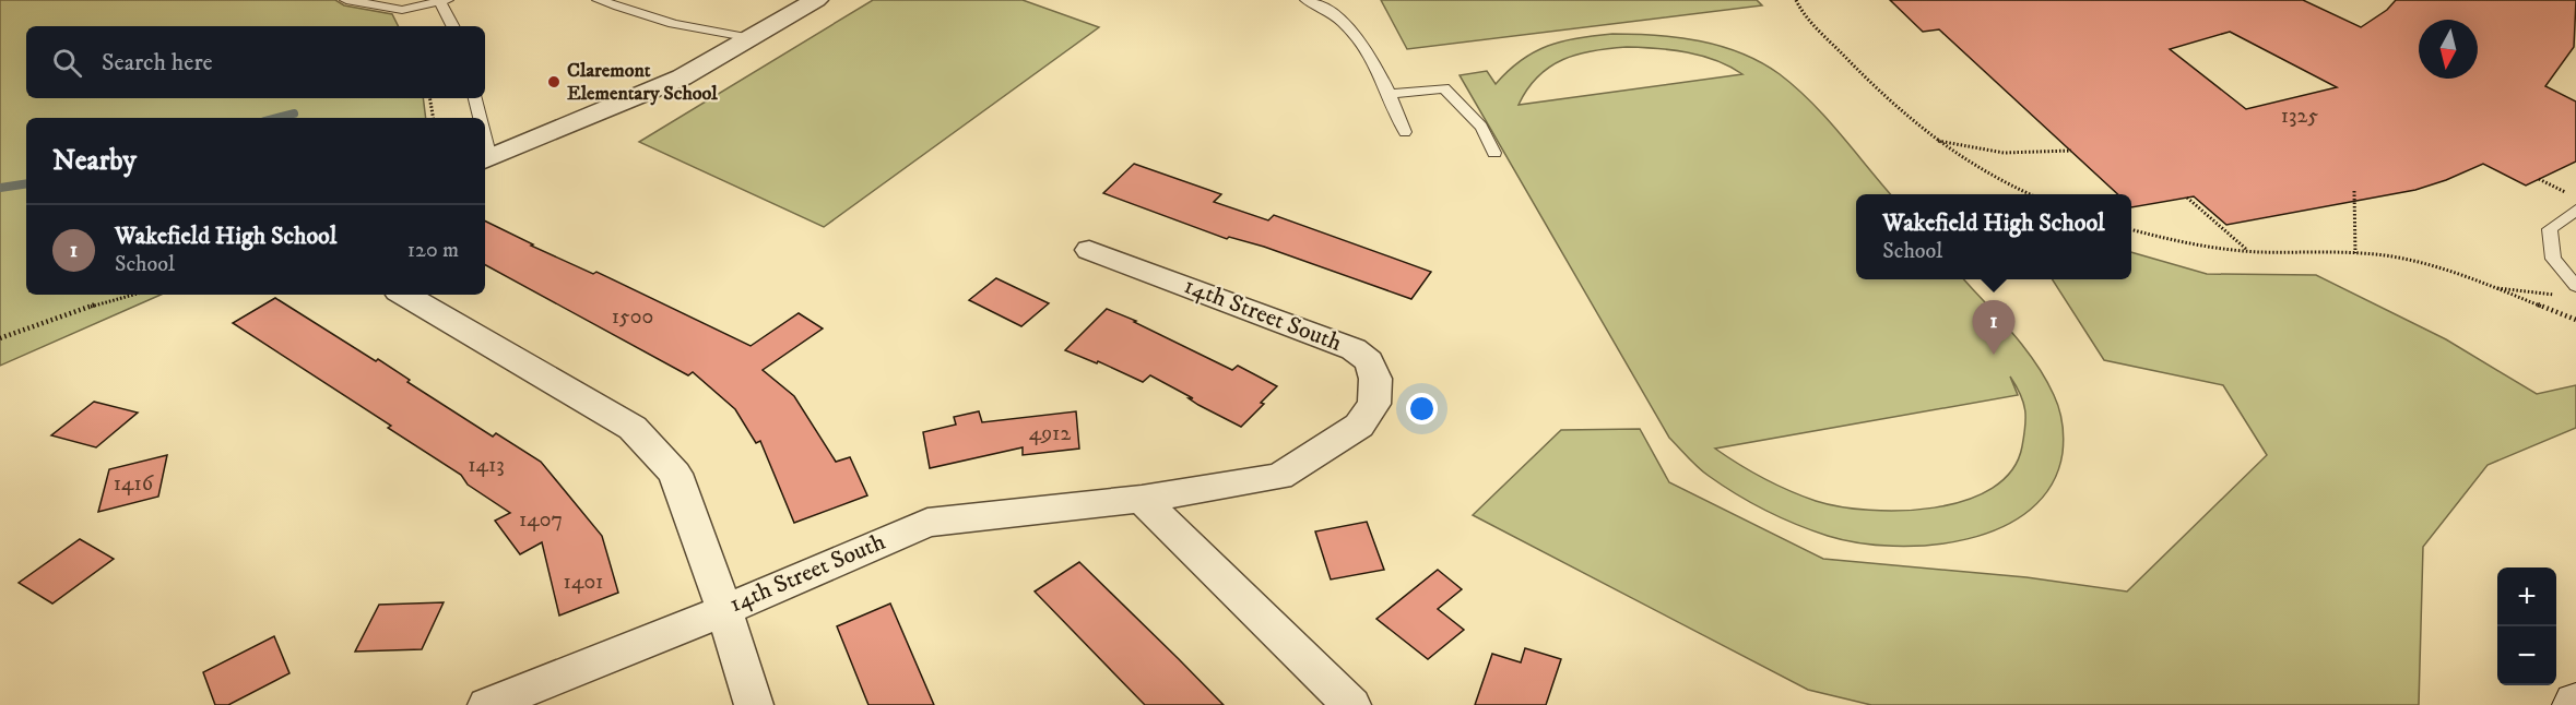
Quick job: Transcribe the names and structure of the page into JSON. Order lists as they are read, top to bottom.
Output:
{
  "streets": {
    "street": ["14th Street South"]
  },
  "places": ["Claremont Elementary School"],
  "house_numbers": [
    "1325",
    "1500",
    "4912",
    "1413",
    "1416",
    "1407",
    "1401"
  ],
  "north": "bottom",
  "page": {
    "search": "Search here",
    "heading": "Nearby",
    "popup": ["Wakefield High School", "School"],
    "list": [
      {
        "mark": "1",
        "name": "Wakefield High School",
        "note": "School",
        "value": "120 m"
      }
    ],
    "pins": "1",
    "map_buttons": ["+", "−"]
  }
}
